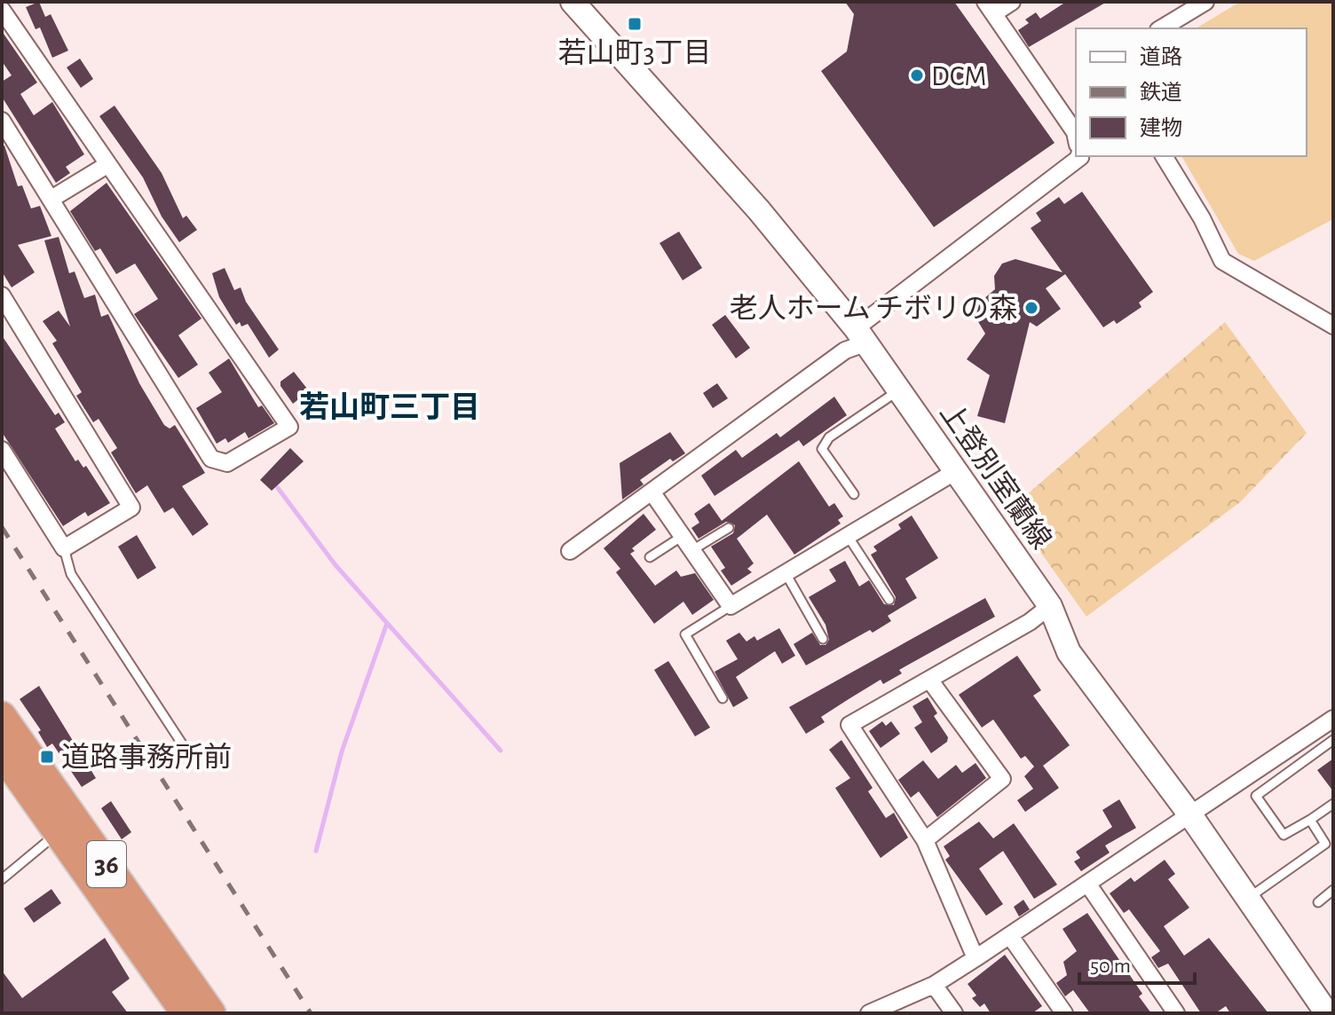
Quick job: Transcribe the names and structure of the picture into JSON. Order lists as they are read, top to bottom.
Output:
{
  "streets": {
    "highway": ["36"],
    "main road": ["上登別室蘭線"]
  },
  "districts": ["若山町三丁目"],
  "places": {
    "transit": ["若山町3丁目", "道路事務所前"],
    "other": ["DCM", "老人ホーム チボリの森"]
  },
  "legend": ["道路", "鉄道", "建物"],
  "scale_bar": "50 m"
}
